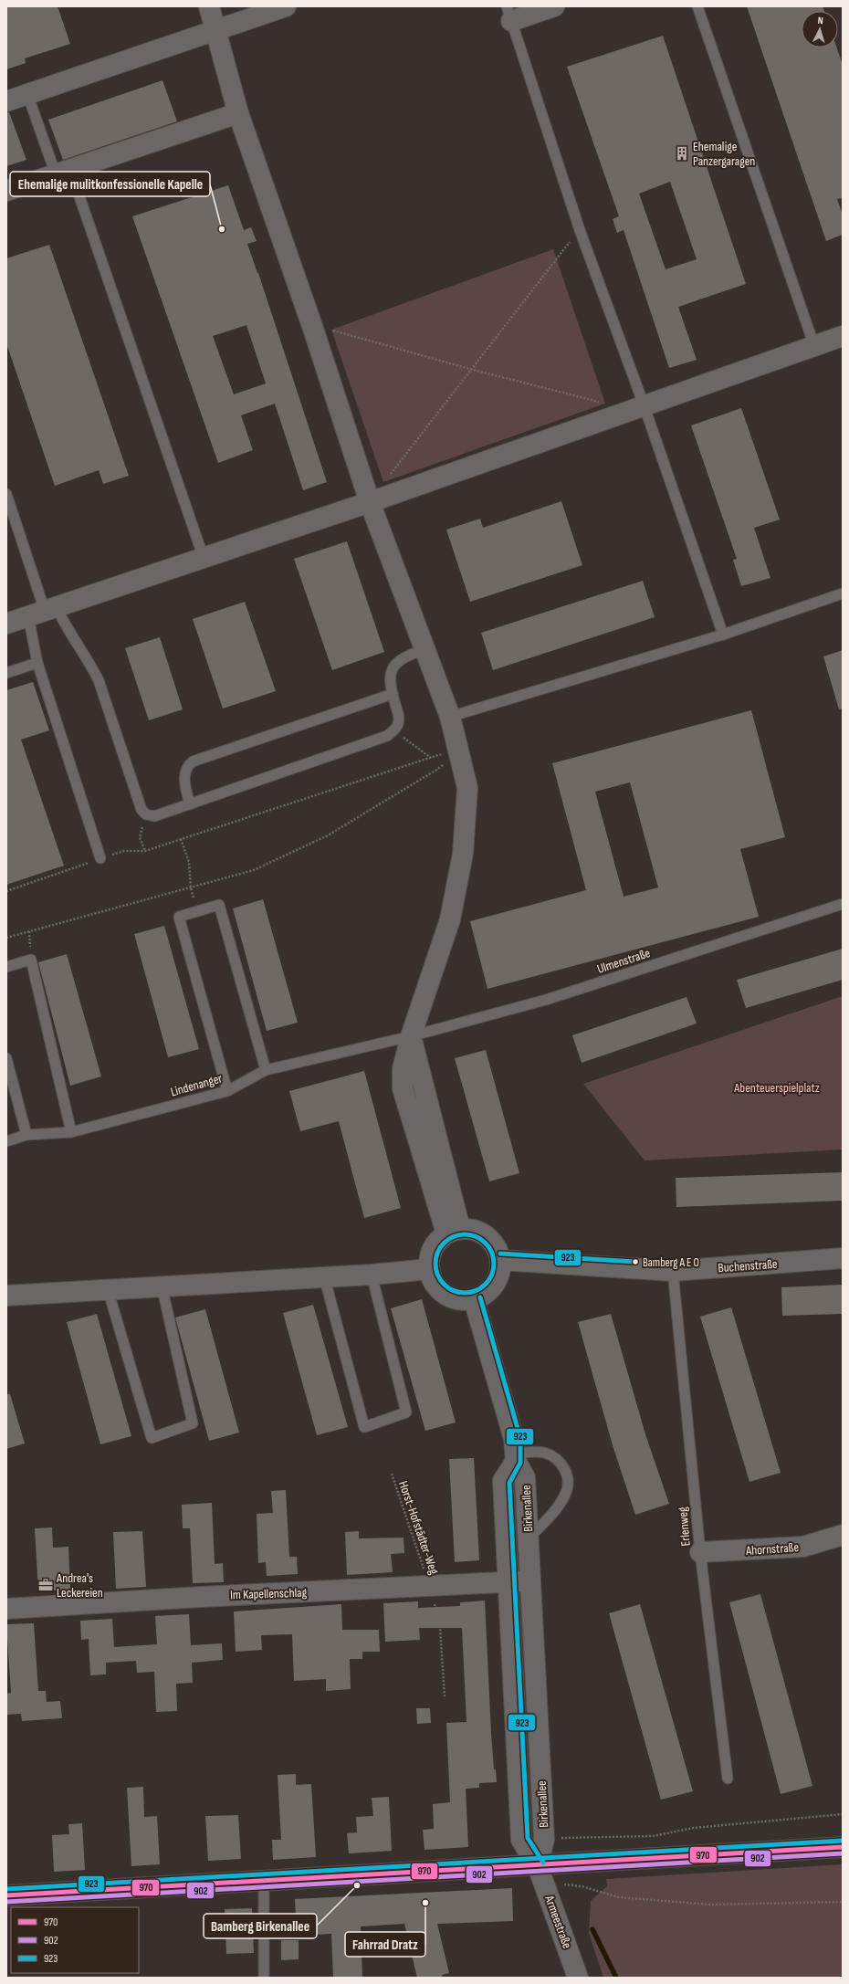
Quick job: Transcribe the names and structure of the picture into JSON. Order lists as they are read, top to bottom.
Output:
{
  "streets": {
    "street": [
      "Buchenstraße",
      "Birkenallee",
      "Ahornstraße",
      "Im Kapellenschlag",
      "Armeestraße"
    ],
    "lane": ["Ulmenstraße", "Lindenanger", "Erlenweg"],
    "path": ["Horst-Hofstädter-Weg"]
  },
  "crossings": [
    ["Ulmenstraße", "Lindenanger"],
    ["Buchenstraße", "Birkenallee"],
    ["Buchenstraße", "Erlenweg"],
    ["Birkenallee", "Im Kapellenschlag"],
    ["Birkenallee", "Armeestraße"],
    ["Erlenweg", "Ahornstraße"],
    ["Horst-Hofstädter-Weg", "Im Kapellenschlag"]
  ],
  "parks": ["Abenteuerspielplatz"],
  "places": {
    "building": ["Ehemalige Panzergaragen"],
    "other": [
      "Ehemalige mulitkonfessionelle Kapelle",
      "Bamberg A E O",
      "Bamberg Birkenallee",
      "Fahrrad Dratz"
    ],
    "office": ["Andrea's Leckereien"]
  },
  "lines": ["transit line 923", "transit line 970", "transit line 902"],
  "legend": ["970", "902", "923"],
  "north": "top"
}
